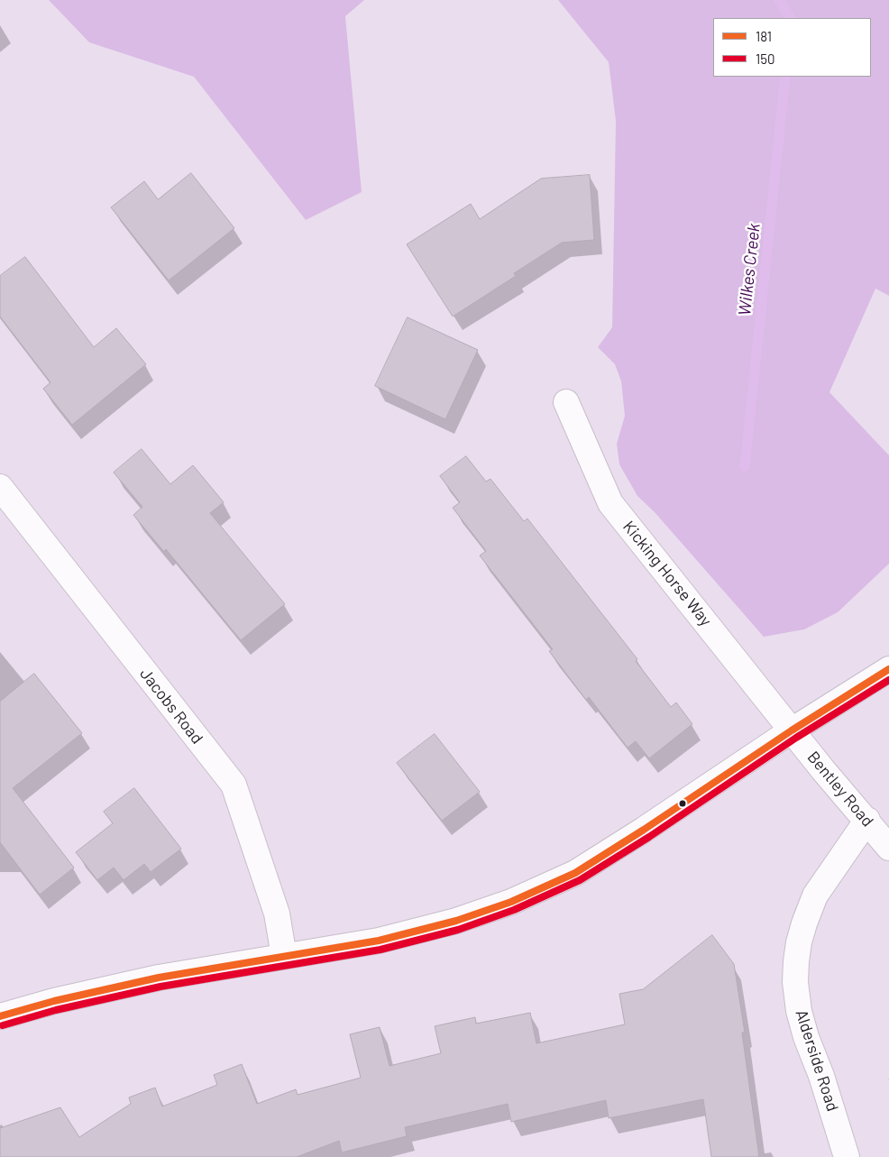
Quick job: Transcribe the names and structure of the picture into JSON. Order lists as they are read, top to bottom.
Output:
{
  "streets": {
    "street": [
      "Kicking Horse Way",
      "Jacobs Road",
      "Bentley Road",
      "Alderside Road"
    ]
  },
  "crossings": [
    ["Kicking Horse Way", "Bentley Road"],
    ["Bentley Road", "Alderside Road"]
  ],
  "water": ["Wilkes Creek"],
  "lines": ["transit line 181", "transit line 150"],
  "legend": ["181", "150"]
}
